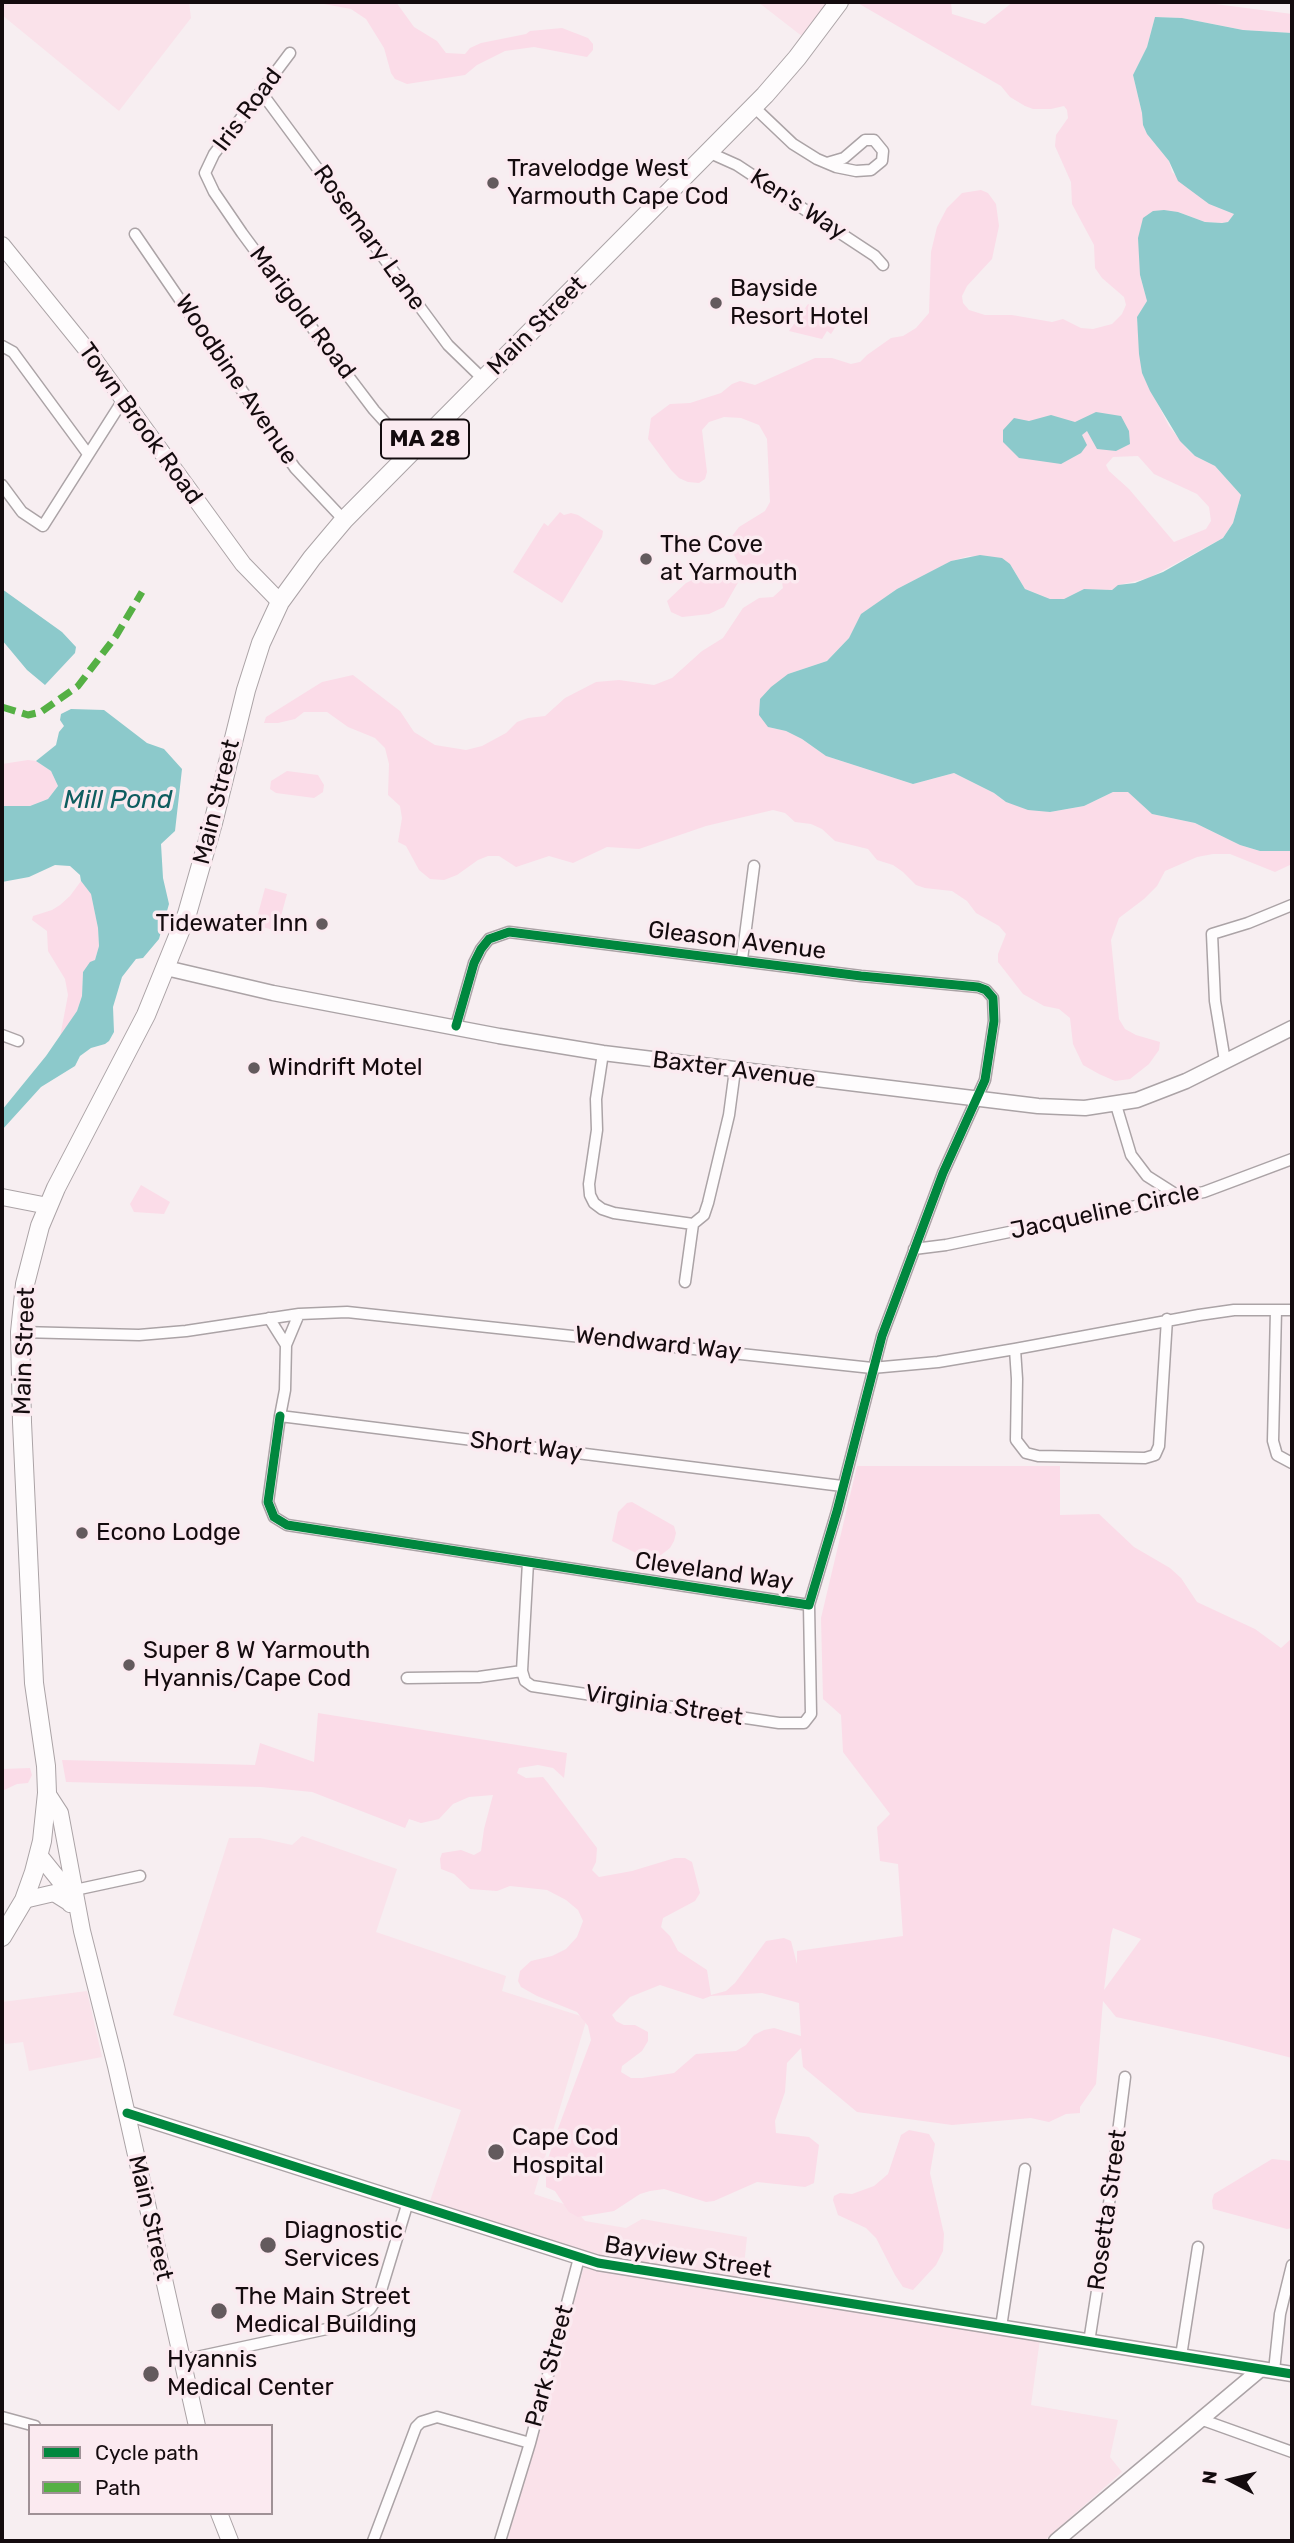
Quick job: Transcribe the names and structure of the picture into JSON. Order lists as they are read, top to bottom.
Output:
{
  "streets": {
    "main road": ["Main Street", "Town Brook Road", "MA 28"],
    "street": [
      "Iris Road",
      "Ken's Way",
      "Rosemary Lane",
      "Marigold Road",
      "Woodbine Avenue",
      "Gleason Avenue",
      "Baxter Avenue",
      "Jacqueline Circle",
      "Wendward Way",
      "Short Way",
      "Cleveland Way",
      "Virginia Street",
      "Rosetta Street",
      "Bayview Street",
      "Park Street"
    ]
  },
  "crossings": [
    ["Iris Road", "Rosemary Lane"],
    ["Iris Road", "Marigold Road"],
    ["Ken's Way", "Main Street"],
    ["Rosemary Lane", "Main Street"],
    ["Marigold Road", "Main Street"],
    ["Main Street", "Woodbine Avenue"],
    ["Main Street", "Town Brook Road"],
    ["Main Street", "MA 28"],
    ["Main Street", "Baxter Avenue"],
    ["Main Street", "Wendward Way"],
    ["Main Street", "Bayview Street"],
    ["Gleason Avenue", "Baxter Avenue"],
    ["Gleason Avenue", "Cleveland Way"],
    ["Baxter Avenue", "Cleveland Way"],
    ["Jacqueline Circle", "Cleveland Way"],
    ["Wendward Way", "Cleveland Way"],
    ["Short Way", "Cleveland Way"],
    ["Cleveland Way", "Virginia Street"],
    ["Rosetta Street", "Bayview Street"],
    ["Bayview Street", "Park Street"]
  ],
  "water": ["Mill Pond"],
  "places": [
    "Travelodge West Yarmouth Cape Cod",
    "Bayside Resort Hotel",
    "The Cove at Yarmouth",
    "Tidewater Inn",
    "Windrift Motel",
    "Econo Lodge",
    "Super 8 W Yarmouth Hyannis/Cape Cod",
    "Cape Cod Hospital",
    "Diagnostic Services",
    "The Main Street Medical Building",
    "Hyannis Medical Center"
  ],
  "legend": ["Cycle path", "Path"],
  "north": "left"
}
